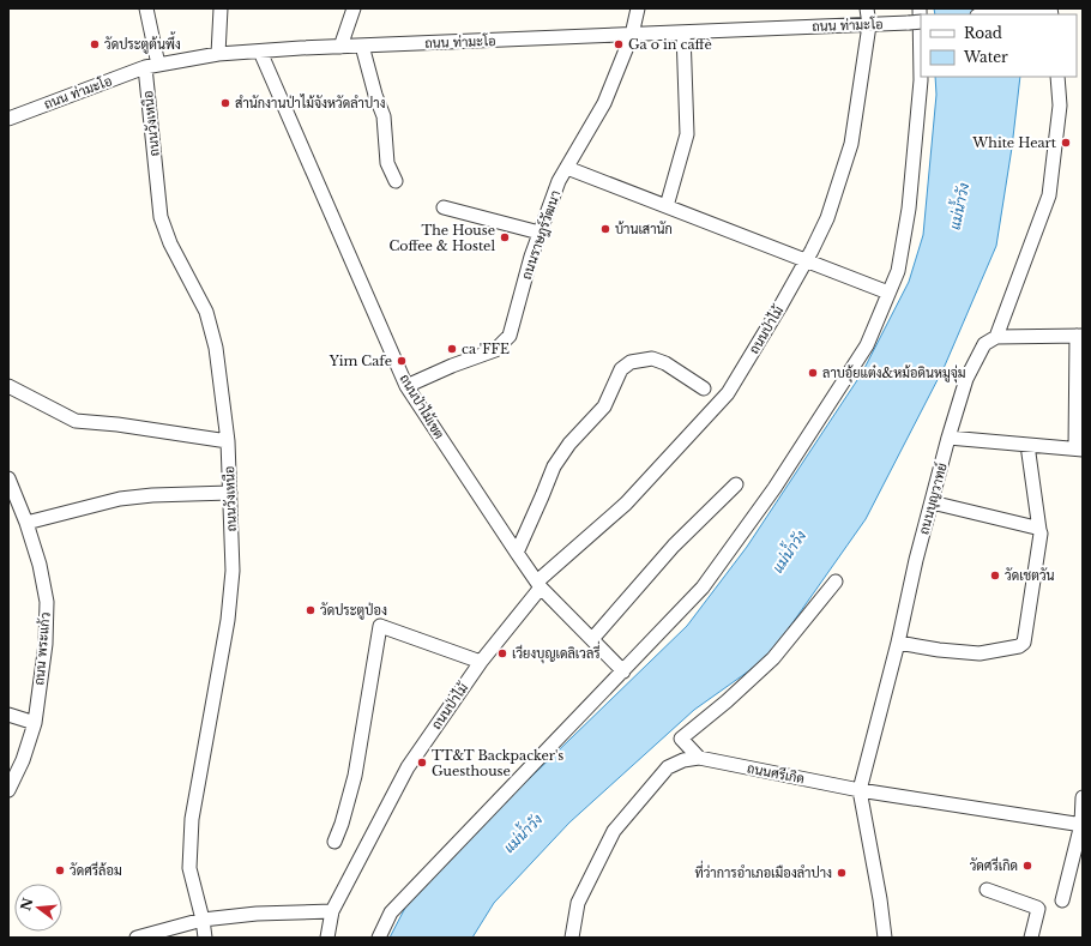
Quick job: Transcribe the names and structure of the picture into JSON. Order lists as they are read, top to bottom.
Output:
{
  "streets": {
    "street": [
      "ถนน ท่ามะโอ",
      "ถนนวังเหนือ",
      "ถนนราษฎร์วัฒนา",
      "ถนนป่าไม้",
      "ถนนป่าไม้เขต",
      "ถนนบุญวาทย์",
      "ถนน พระแก้ว",
      "ถนนศรีเกิด"
    ]
  },
  "crossings": [
    ["ถนน ท่ามะโอ", "ถนนวังเหนือ"],
    ["ถนน ท่ามะโอ", "ถนนราษฎร์วัฒนา"],
    ["ถนน ท่ามะโอ", "ถนนป่าไม้"],
    ["ถนน ท่ามะโอ", "ถนนป่าไม้เขต"],
    ["ถนนราษฎร์วัฒนา", "ถนนป่าไม้เขต"],
    ["ถนนป่าไม้", "ถนนป่าไม้เขต"],
    ["ถนนบุญวาทย์", "ถนนศรีเกิด"]
  ],
  "water": ["แม่น้ำวัง"],
  "places": [
    "วัดประตูต้นพึ้ง",
    "Ga o in caffè",
    "สำนักงานป่าไม้จังหวัดลำปาง",
    "White Heart",
    "บ้านเสานัก",
    "The House Coffee & Hostel",
    "ca 'FFE",
    "Yim Cafe",
    "ลาบอุ้ยแต๋ง&หม้อดินหมูจุ่ม",
    "วัดเชตวัน",
    "วัดประตูป่อง",
    "เวียงบุญเดลิเวลรี่",
    "TT&T Backpacker's Guesthouse",
    "วัดศรีเกิด",
    "วัดศรีล้อม",
    "ที่ว่าการอำเภอเมืองลำปาง"
  ],
  "legend": ["Road", "Water"],
  "north": "left"
}
